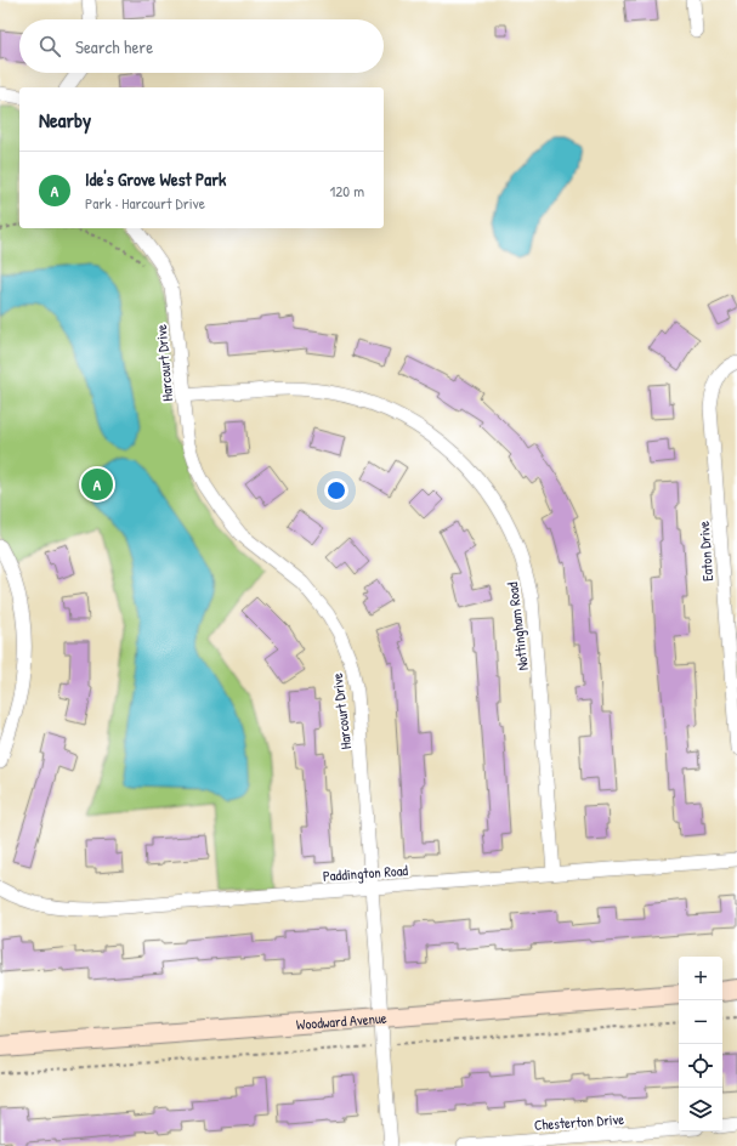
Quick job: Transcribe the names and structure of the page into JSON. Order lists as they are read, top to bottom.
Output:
{
  "streets": {
    "main road": ["Woodward Avenue"],
    "street": [
      "Harcourt Drive",
      "Eaton Drive",
      "Nottingham Road",
      "Paddington Road",
      "Chesterton Drive"
    ]
  },
  "crossings": [
    ["Harcourt Drive", "Nottingham Road"],
    ["Harcourt Drive", "Paddington Road"],
    ["Harcourt Drive", "Woodward Avenue"],
    ["Nottingham Road", "Paddington Road"]
  ],
  "page": {
    "search": "Search here",
    "heading": "Nearby",
    "list": [
      {
        "mark": "A",
        "name": "Ide's Grove West Park",
        "note": "Park · Harcourt Drive",
        "value": "120 m"
      }
    ],
    "pins": "A",
    "map_buttons": ["+", "−"]
  }
}
